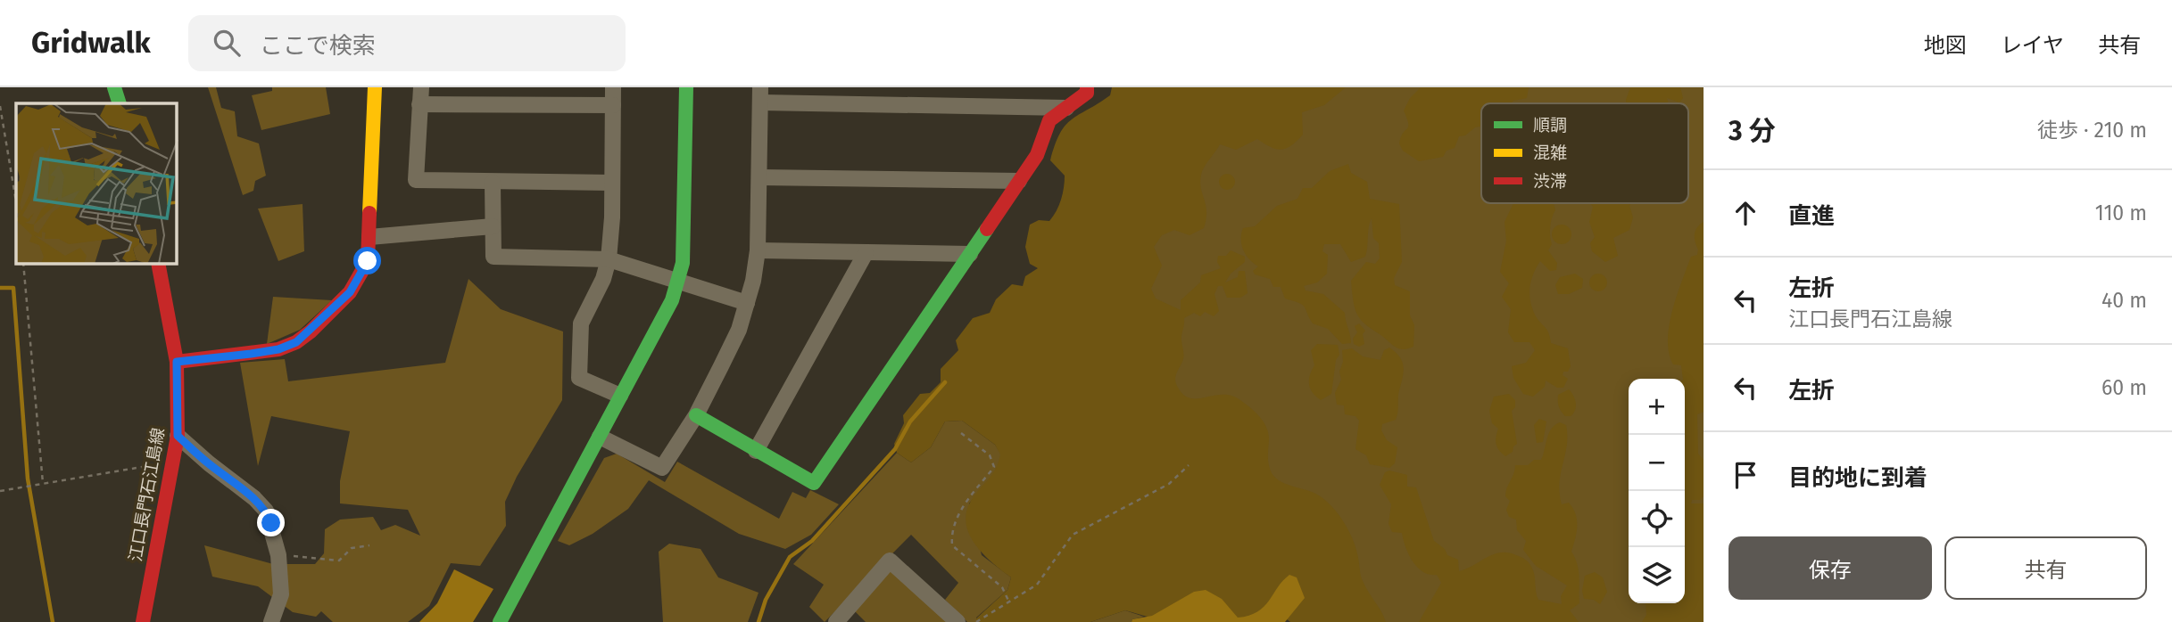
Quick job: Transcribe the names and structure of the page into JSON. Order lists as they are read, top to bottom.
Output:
{
  "streets": {
    "street": ["江口長門石江島線"]
  },
  "legend": ["順調", "混雑", "渋滞"],
  "page": {
    "header": "Gridwalk",
    "search": "ここで検索",
    "nav": ["地図", "レイヤ", "共有"],
    "heading": ["3 分", "徒歩 · 210 m"],
    "list": [
      ["直進", "110 m"],
      ["左折", "江口長門石江島線", "40 m"],
      ["左折", "60 m"],
      "目的地に到着"
    ],
    "map_buttons": ["+", "−"],
    "buttons": ["保存", "共有"]
  }
}
